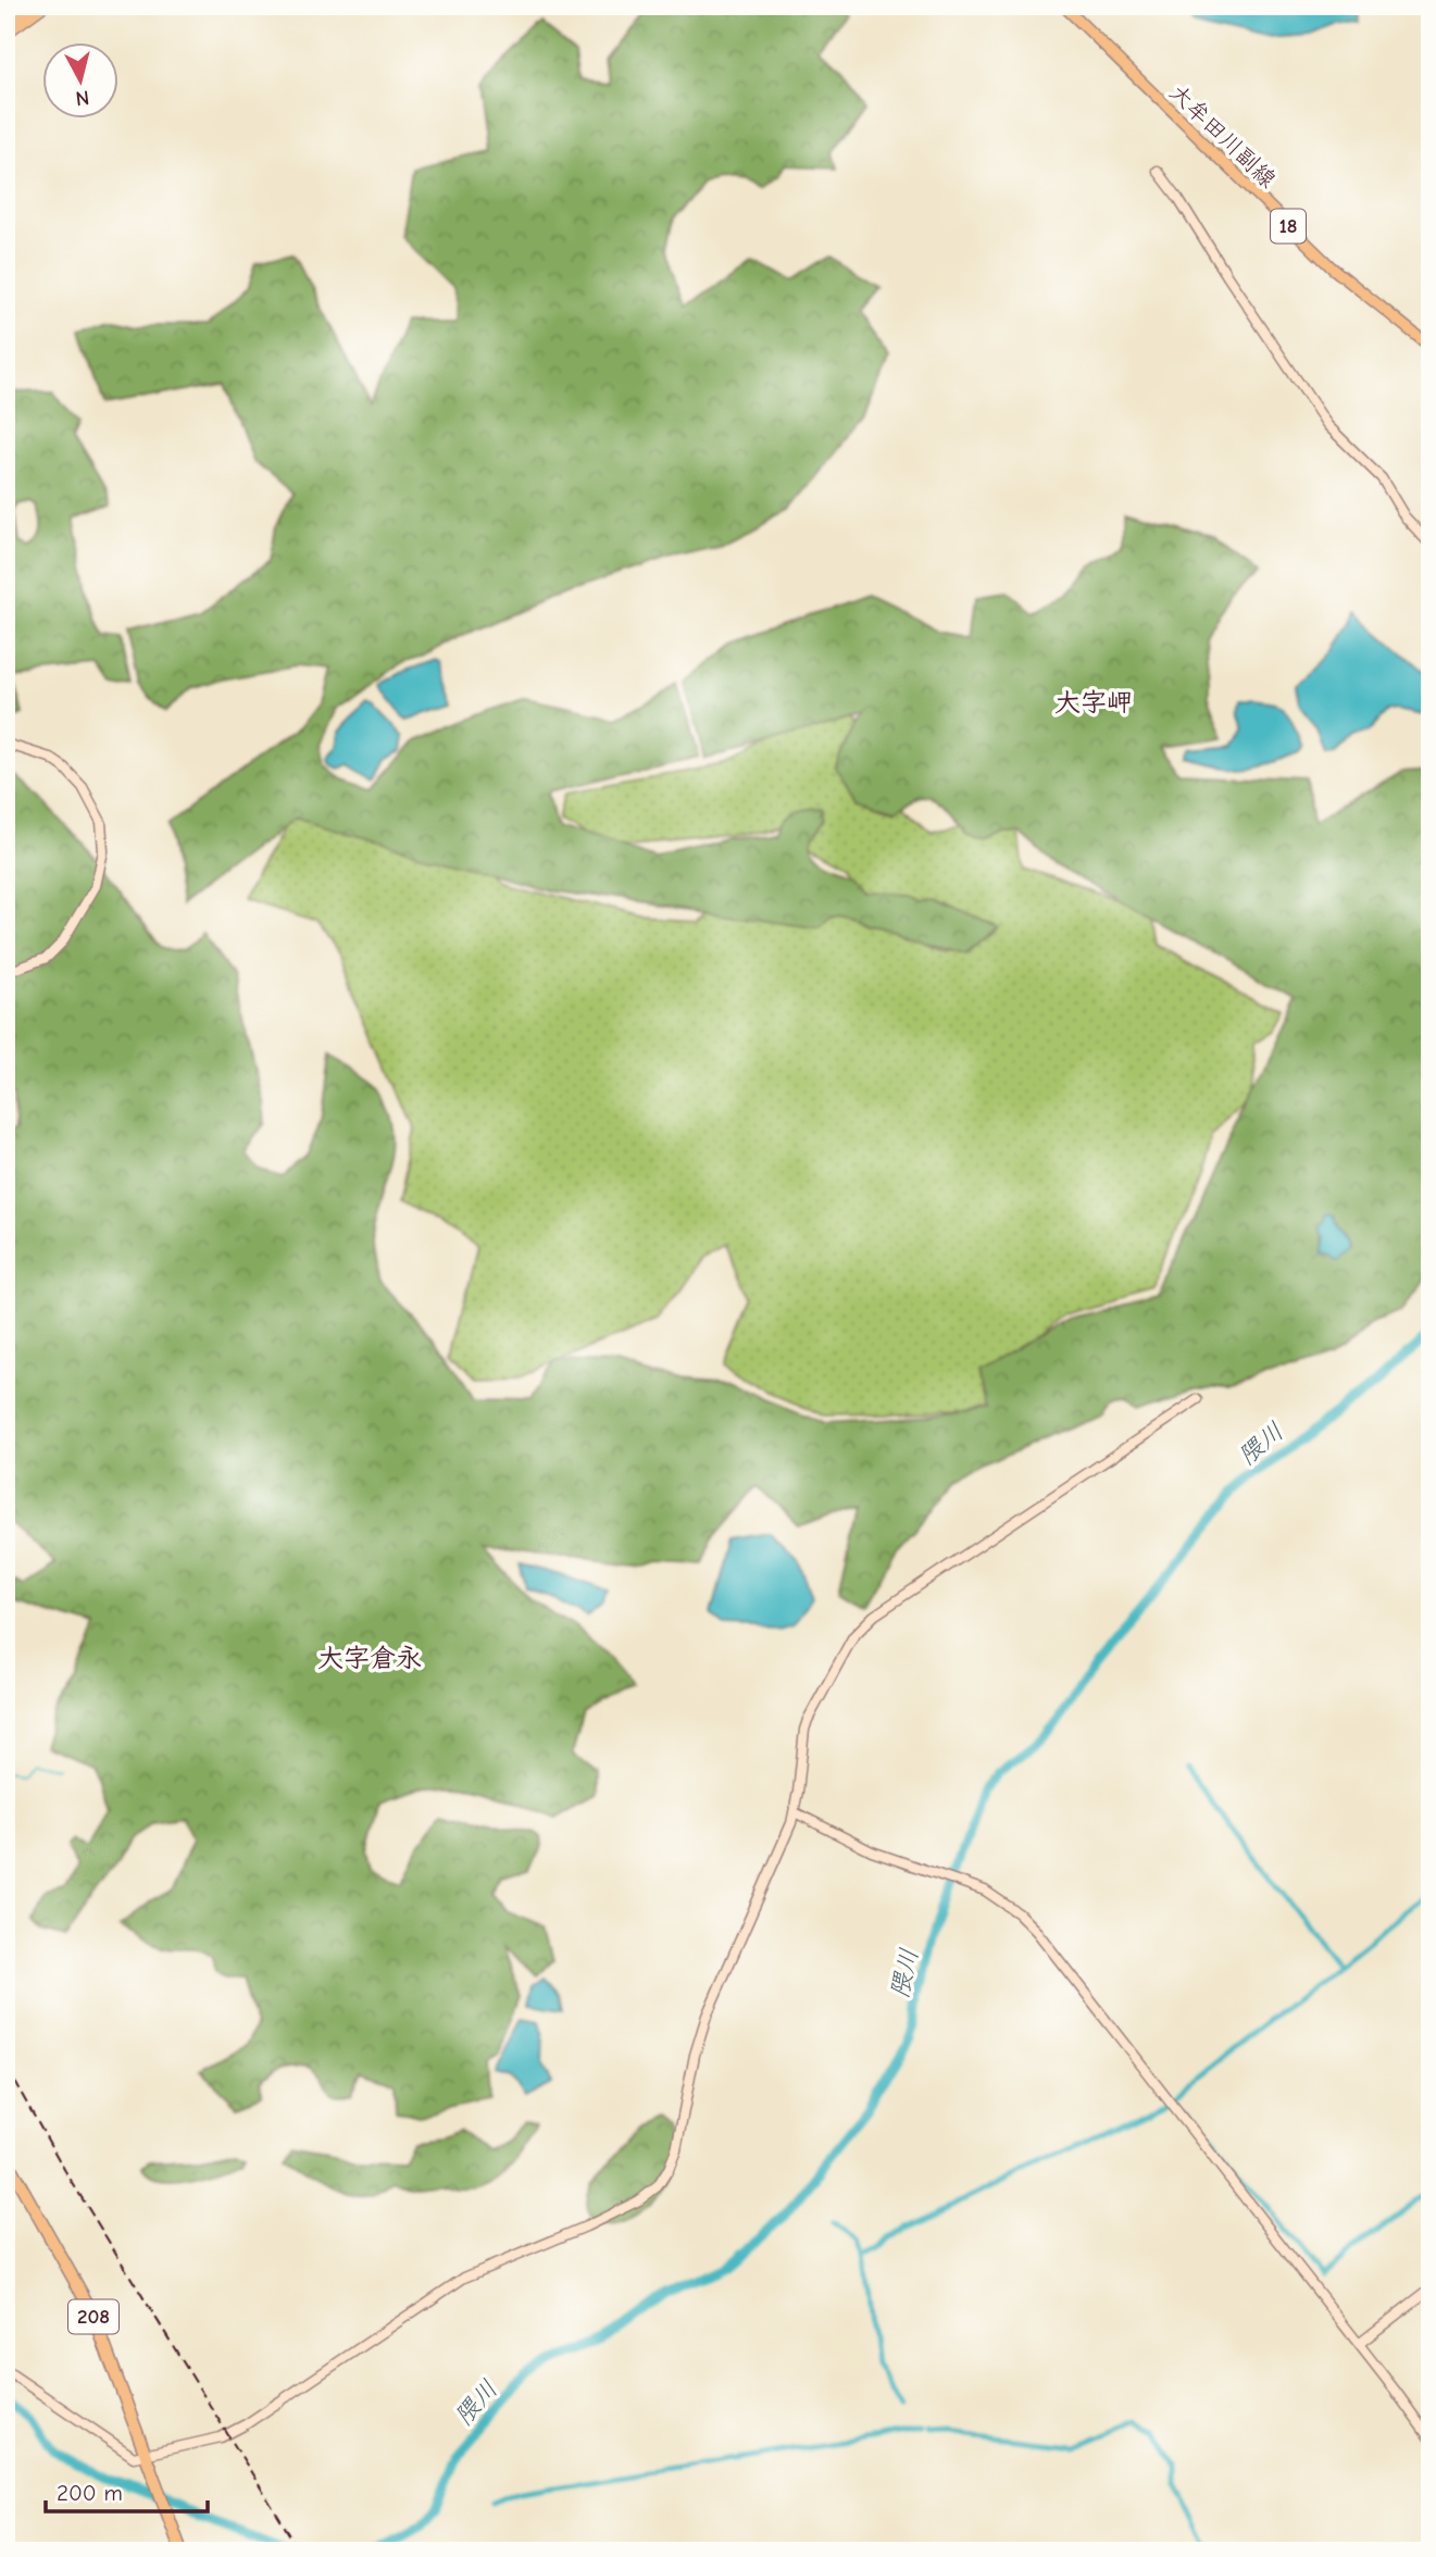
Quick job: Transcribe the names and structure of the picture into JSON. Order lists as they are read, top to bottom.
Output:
{
  "streets": {
    "highway": ["208"],
    "main road": ["大牟田川副線", "18"]
  },
  "districts": ["大字岬", "大字倉永"],
  "water": ["隈川"],
  "scale_bar": "200 m",
  "north": "bottom"
}
